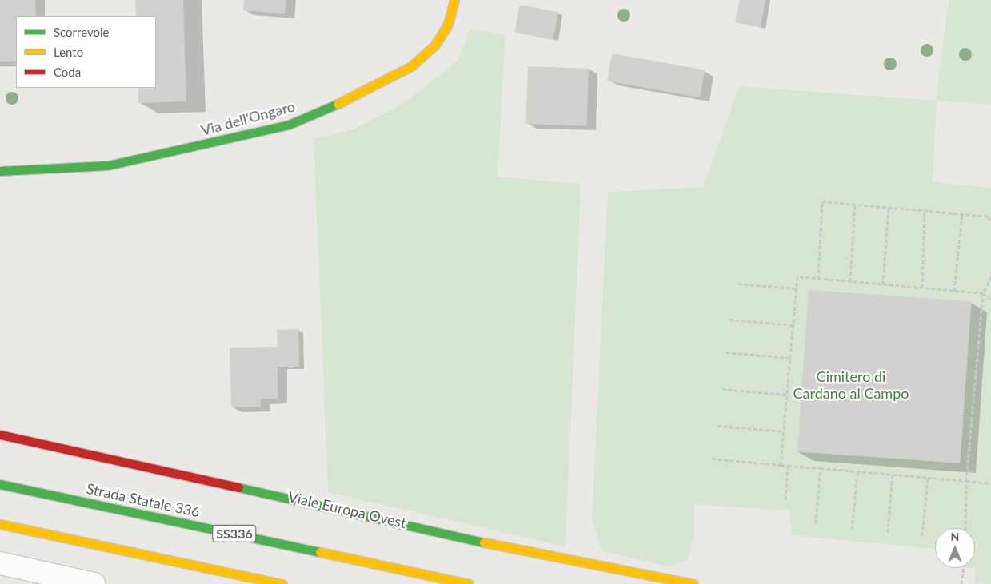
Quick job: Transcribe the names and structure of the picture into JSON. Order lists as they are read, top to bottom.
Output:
{
  "streets": {
    "main road": [
      "Via dell'Ongaro",
      "Strada Statale 336",
      "Viale Europa Ovest",
      "SS336"
    ]
  },
  "parks": ["Cimitero di Cardano al Campo"],
  "legend": ["Scorrevole", "Lento", "Coda"],
  "north": "top"
}
